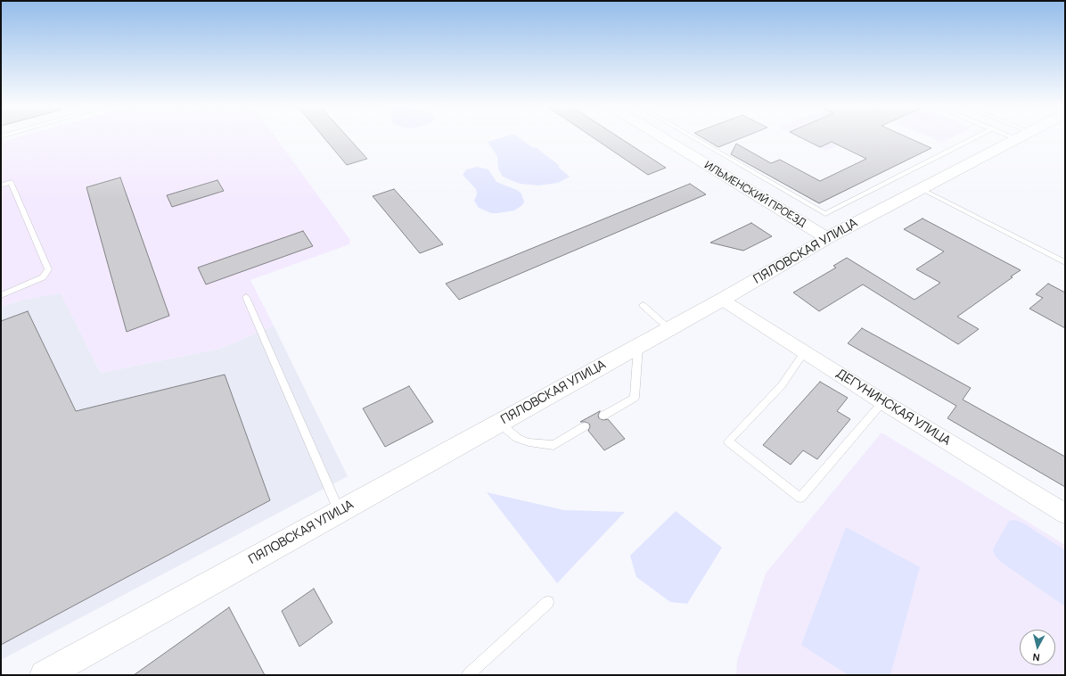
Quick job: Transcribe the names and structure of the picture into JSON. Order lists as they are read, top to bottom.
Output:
{
  "streets": {
    "street": ["ИЛЬМЕНСКИЙ ПРОЕЗД", "ПЯЛОВСКАЯ УЛИЦА", "ДЕГУНИНСКАЯ УЛИЦА"]
  },
  "crossings": [
    ["ИЛЬМЕНСКИЙ ПРОЕЗД", "ПЯЛОВСКАЯ УЛИЦА"],
    ["ПЯЛОВСКАЯ УЛИЦА", "ДЕГУНИНСКАЯ УЛИЦА"]
  ],
  "north": "bottom"
}
